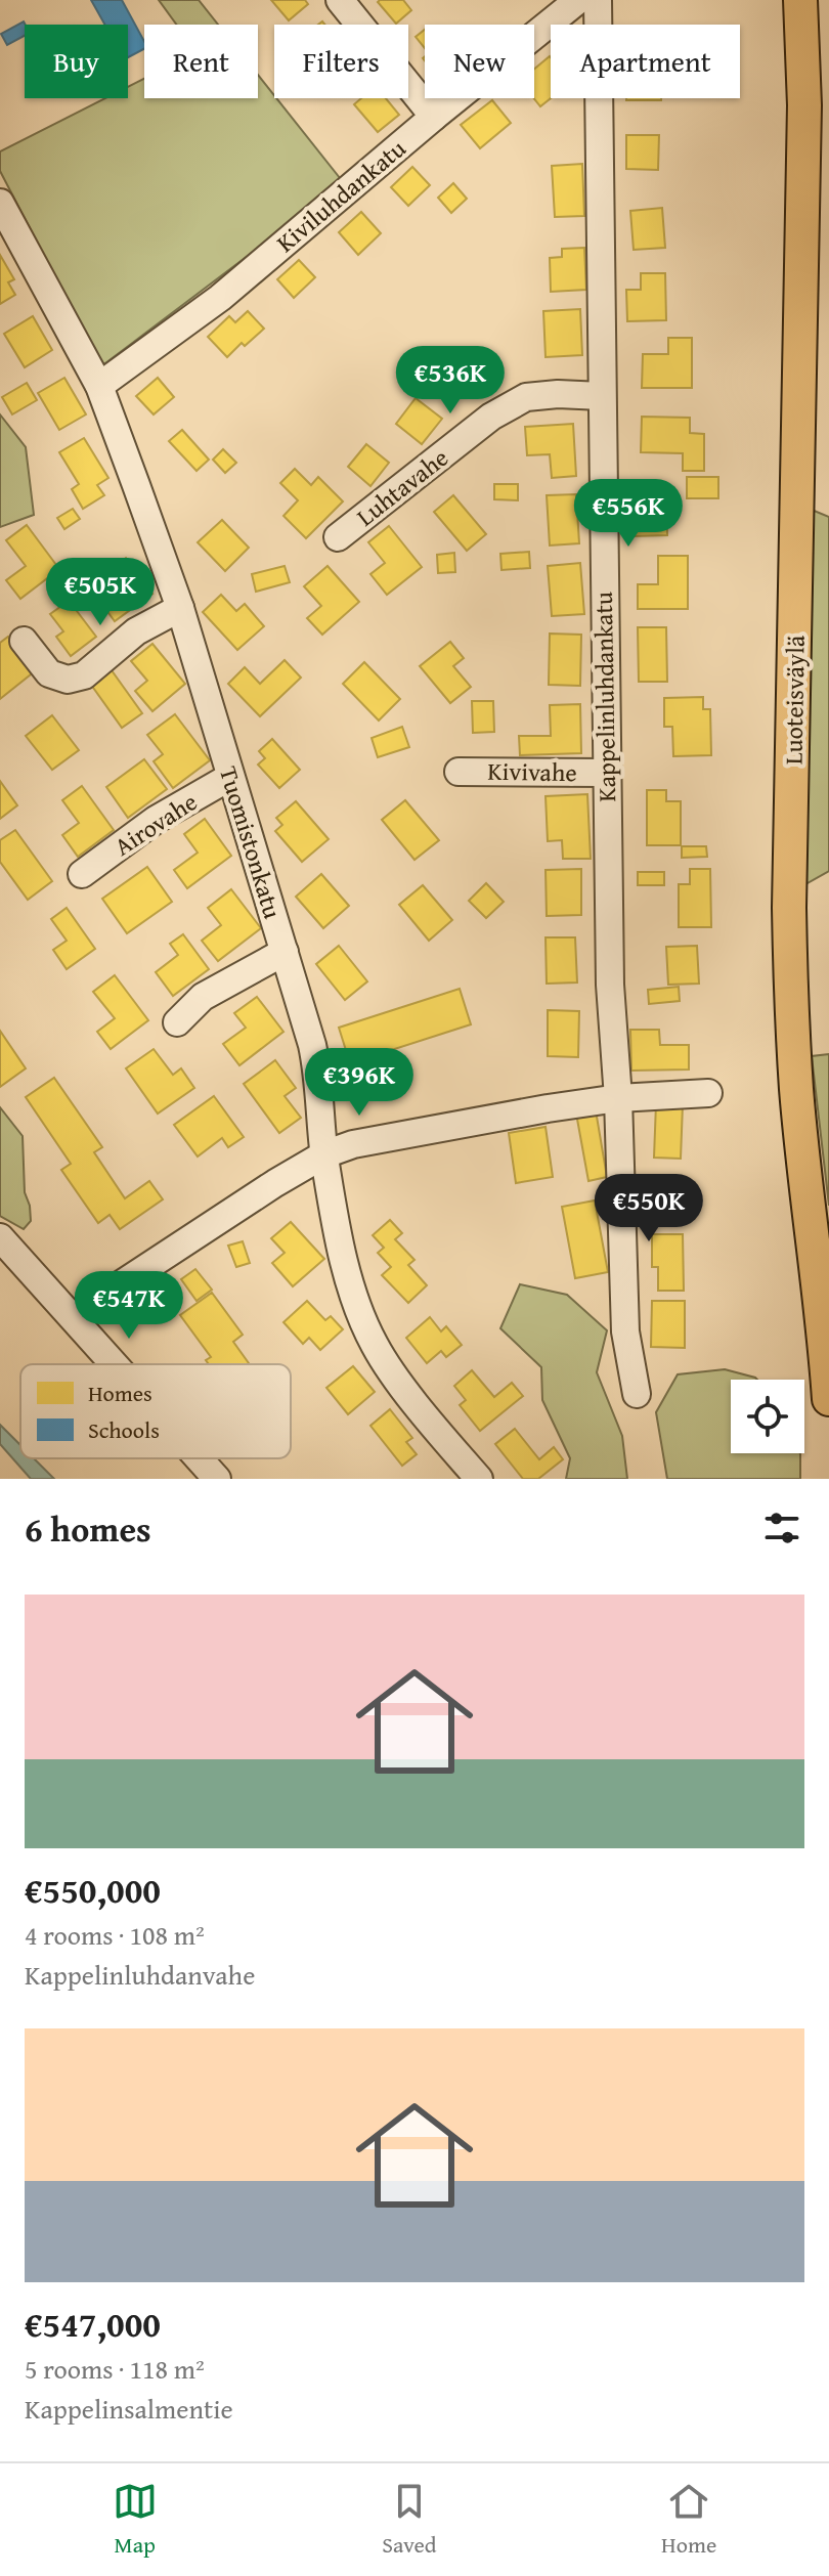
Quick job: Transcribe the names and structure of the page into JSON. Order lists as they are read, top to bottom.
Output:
{
  "streets": {
    "main road": ["Luoteisväylä"],
    "street": [
      "Kiviluhdankatu",
      "Luhtavahe",
      "Kappelinluhdankatu",
      "Kivivahe",
      "Airovahe",
      "Tuomistonkatu"
    ]
  },
  "crossings": [
    ["Kiviluhdankatu", "Tuomistonkatu"],
    ["Luhtavahe", "Kappelinluhdankatu"],
    ["Kappelinluhdankatu", "Kivivahe"],
    ["Airovahe", "Tuomistonkatu"]
  ],
  "legend": ["Homes", "Schools"],
  "page": {
    "chip": [
      "Buy",
      "Rent",
      "Filters",
      "New",
      "Apartment"
    ],
    "price": [
      "€536K",
      "€556K",
      "€505K",
      "€396K",
      "€550K",
      "€547K"
    ],
    "heading": "6 homes",
    "list": [
      {
        "name": "€550,000",
        "note": "4 rooms · 108 m² · Kappelinluhdanvahe"
      },
      {
        "name": "€547,000",
        "note": "5 rooms · 118 m² · Kappelinsalmentie"
      }
    ],
    "tabs": ["Map", "Saved", "Home"]
  }
}
